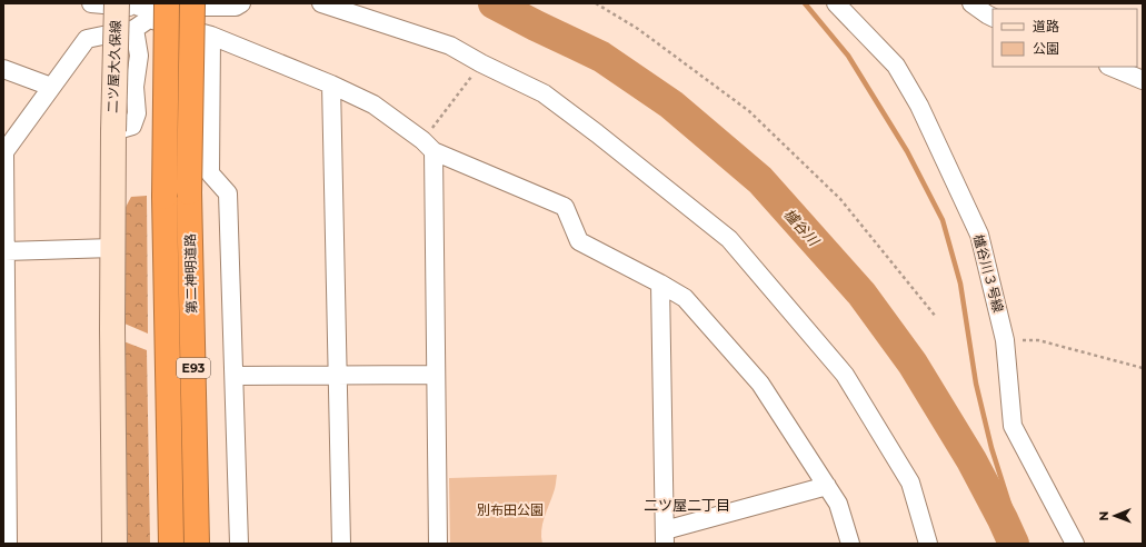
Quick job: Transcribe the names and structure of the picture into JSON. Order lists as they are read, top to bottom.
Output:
{
  "streets": {
    "highway": ["第二神明道路", "E93"],
    "street": ["二ツ屋大久保線", "櫨谷川３号線"]
  },
  "districts": ["二ツ屋二丁目"],
  "water": ["櫨谷川"],
  "parks": ["別布田公園"],
  "legend": ["道路", "公園"],
  "north": "left"
}
